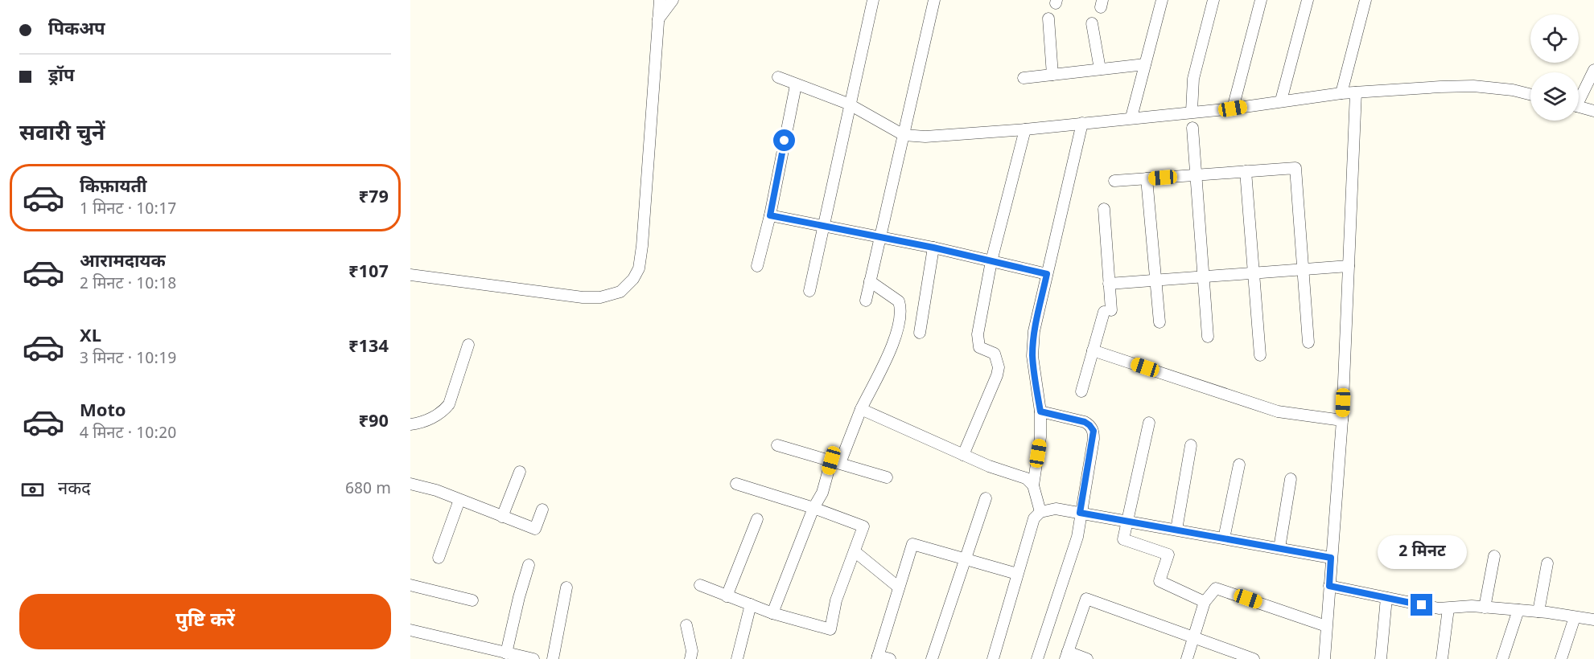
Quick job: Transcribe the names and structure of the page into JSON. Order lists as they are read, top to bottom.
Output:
{
  "page": {
    "banner": ["पिकअप", "ड्रॉप"],
    "heading": "सवारी चुनें",
    "list": [
      {
        "name": "किफ़ायती",
        "note": "1 मिनट · 10:17",
        "value": "₹79"
      },
      {
        "name": "आरामदायक",
        "note": "2 मिनट · 10:18",
        "value": "₹107"
      },
      {
        "name": "XL",
        "note": "3 मिनट · 10:19",
        "value": "₹134"
      },
      {
        "name": "Moto",
        "note": "4 मिनट · 10:20",
        "value": "₹90"
      }
    ],
    "pay": ["नकद", "680 m"],
    "bubble": "2 मिनट",
    "buttons": "पुष्टि करें"
  }
}
